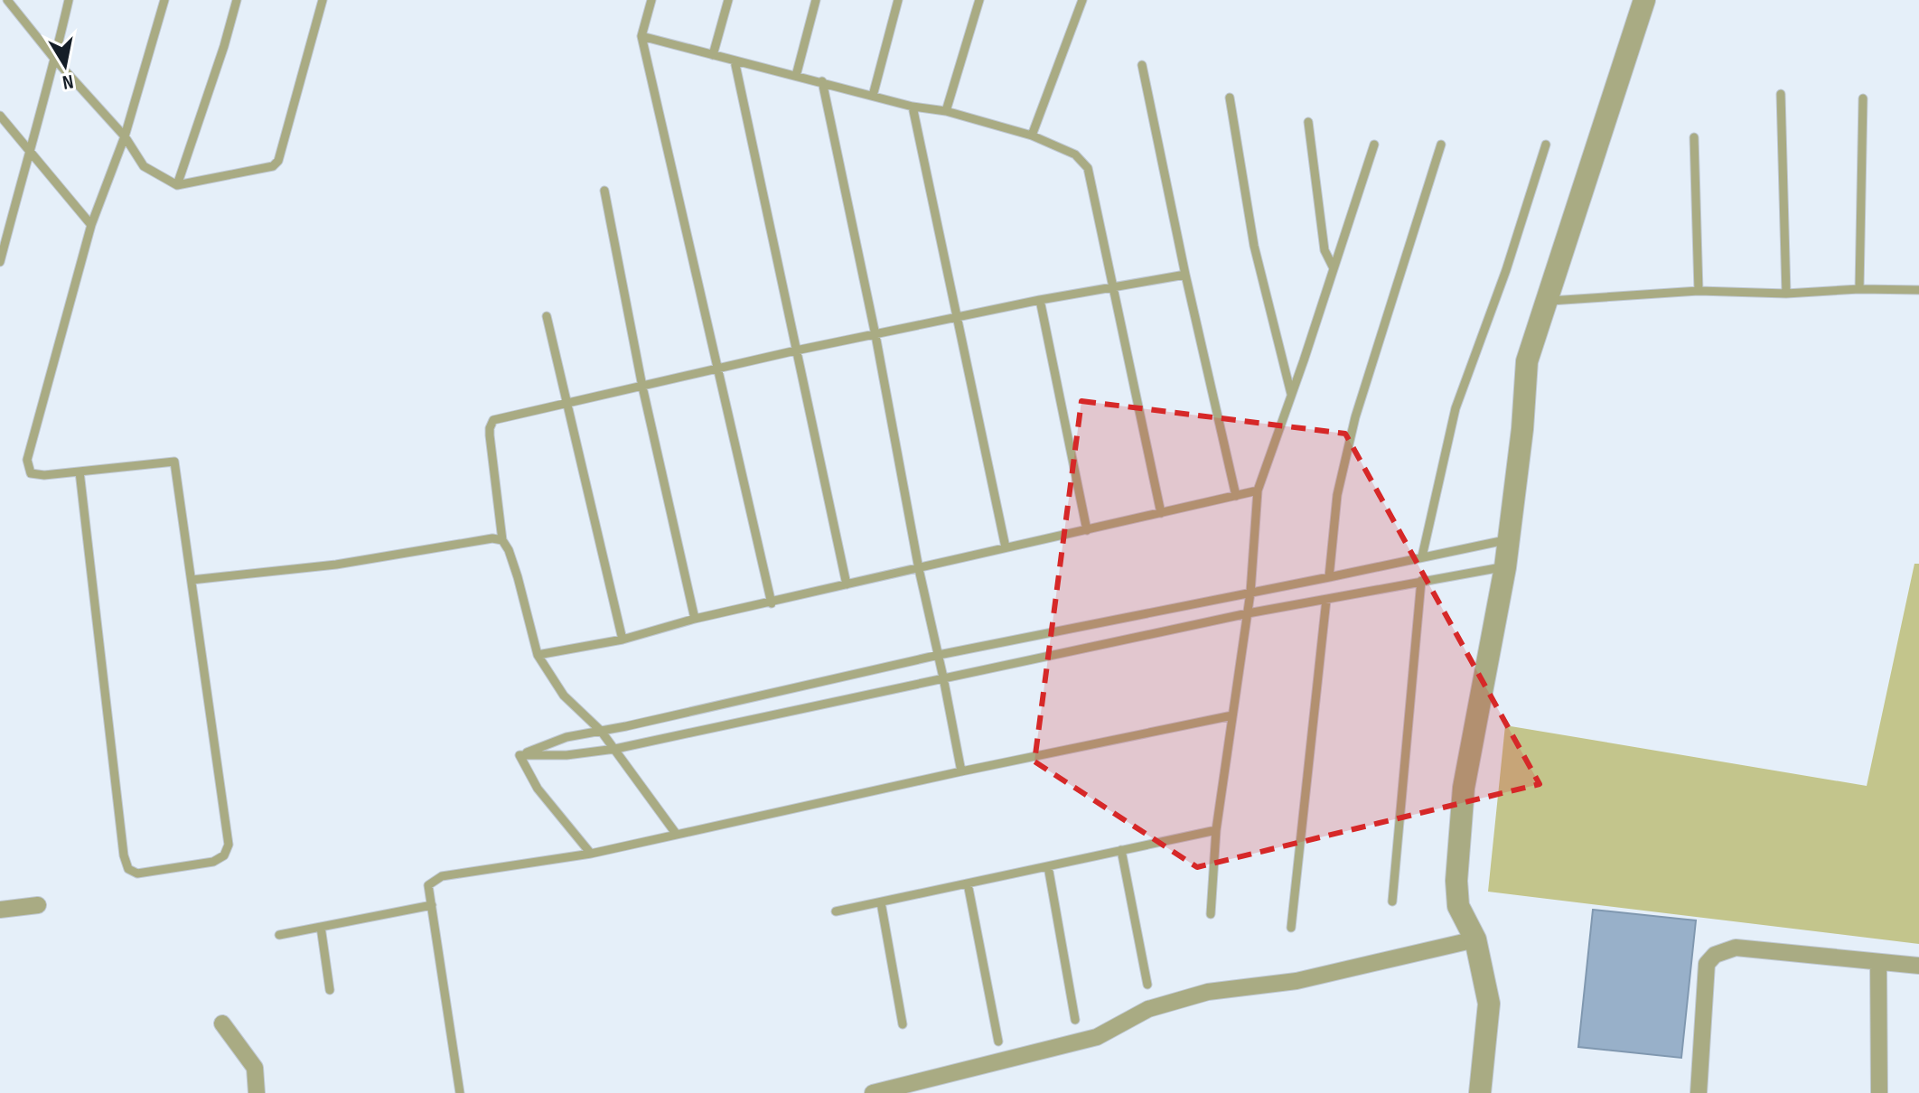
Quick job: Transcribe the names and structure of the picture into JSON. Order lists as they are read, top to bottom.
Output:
{
  "north": "bottom"
}
